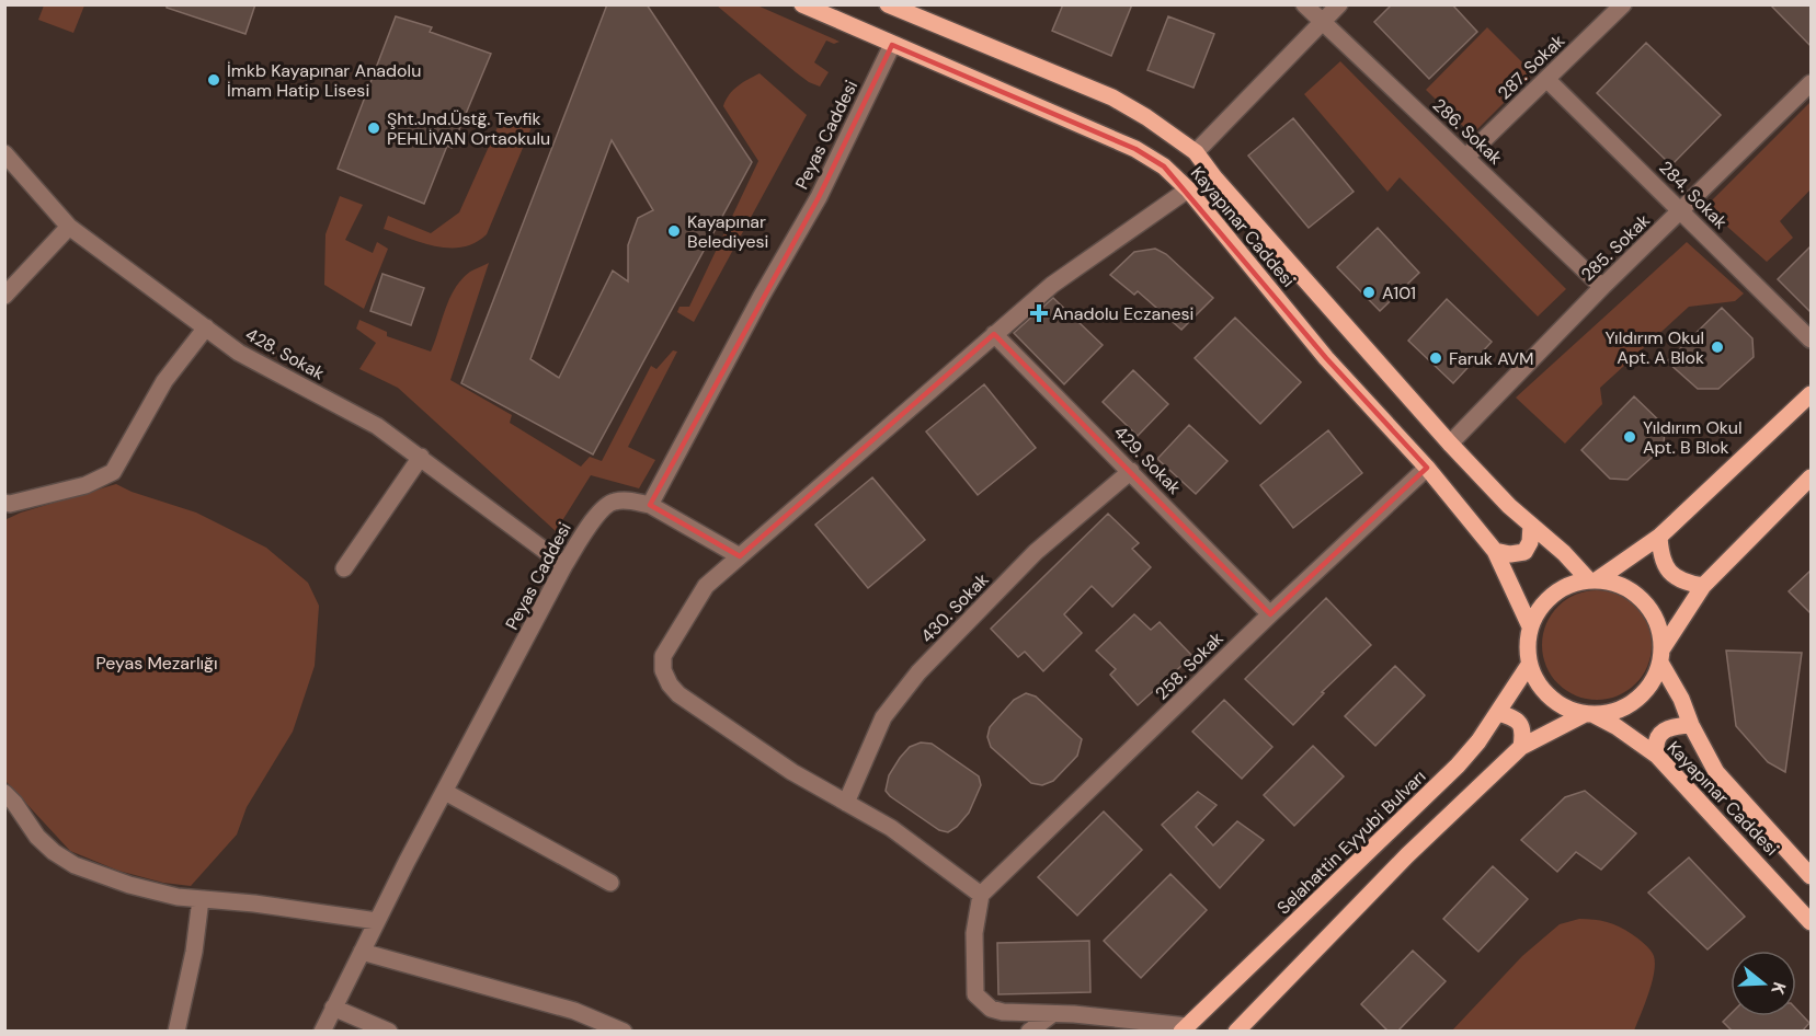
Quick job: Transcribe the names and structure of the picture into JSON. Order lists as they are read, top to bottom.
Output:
{
  "streets": {
    "main road": ["Kayapınar Caddesi", "Selahattin Eyyubi Bulvarı"],
    "street": [
      "287. Sokak",
      "286. Sokak",
      "Peyas Caddesi",
      "284. Sokak",
      "285. Sokak",
      "428. Sokak",
      "429. Sokak",
      "430. Sokak",
      "258. Sokak"
    ]
  },
  "crossings": [
    ["287. Sokak", "286. Sokak"],
    ["287. Sokak", "284. Sokak"],
    ["286. Sokak", "285. Sokak"],
    ["Peyas Caddesi", "Kayapınar Caddesi"],
    ["Peyas Caddesi", "428. Sokak"],
    ["284. Sokak", "285. Sokak"],
    ["Kayapınar Caddesi", "285. Sokak"],
    ["Kayapınar Caddesi", "258. Sokak"],
    ["Kayapınar Caddesi", "Selahattin Eyyubi Bulvarı"],
    ["429. Sokak", "430. Sokak"],
    ["429. Sokak", "258. Sokak"]
  ],
  "parks": ["Peyas Mezarlığı"],
  "places": {
    "other": [
      "İmkb Kayapınar Anadolu İmam Hatip Lisesi",
      "Şht.Jnd.Üstğ. Tevfik PEHLİVAN Ortaokulu",
      "Kayapınar Belediyesi",
      "A101",
      "Yıldırım Okul Apt. A Blok",
      "Faruk AVM",
      "Yıldırım Okul Apt. B Blok"
    ],
    "health": ["Anadolu Eczanesi"]
  },
  "north": "right"
}
